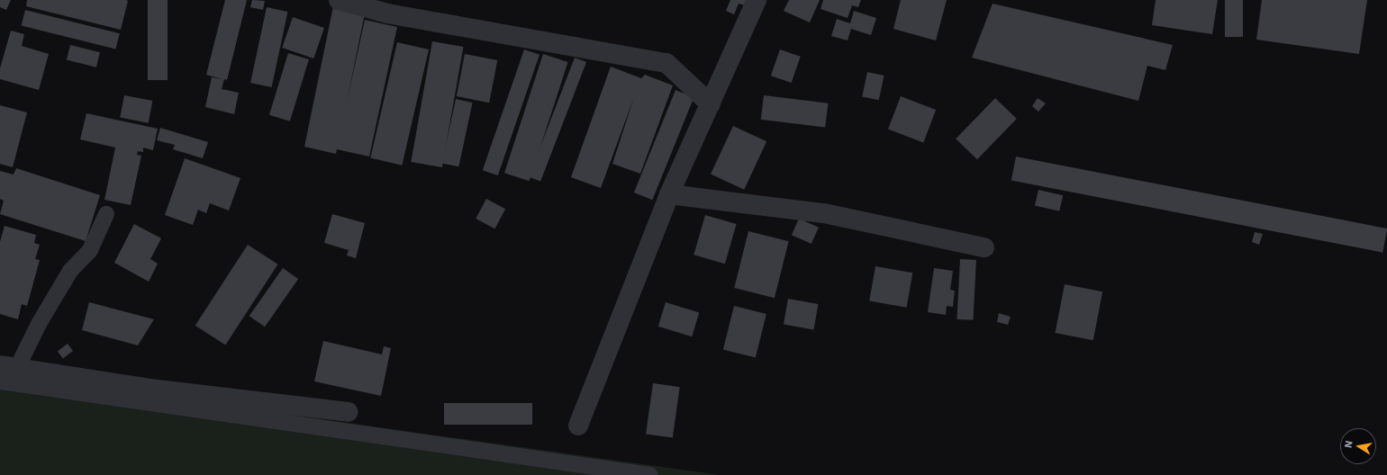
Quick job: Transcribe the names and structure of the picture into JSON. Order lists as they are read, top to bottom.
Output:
{
  "north": "left"
}
